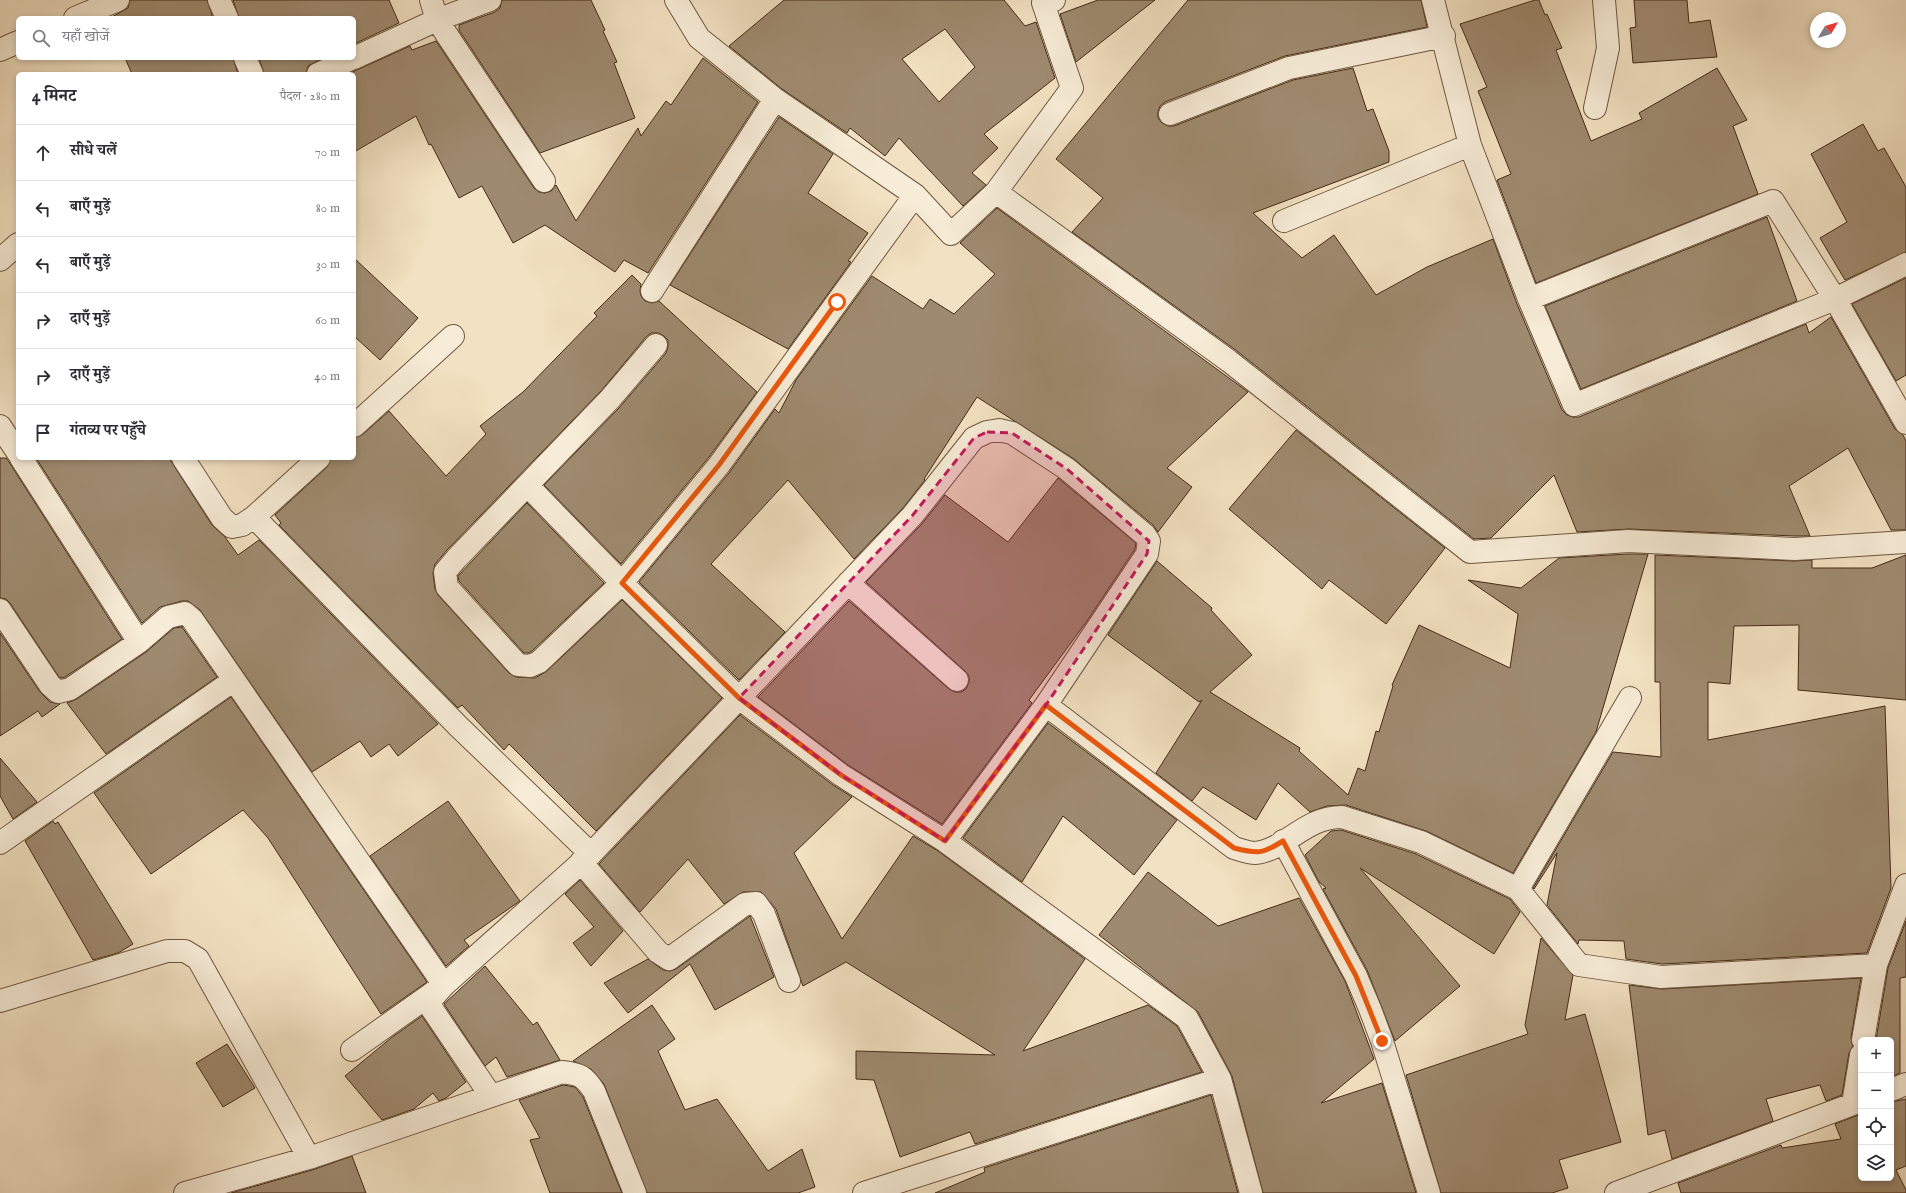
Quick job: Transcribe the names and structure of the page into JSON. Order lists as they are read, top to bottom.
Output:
{
  "north": "top right",
  "page": {
    "search": "यहाँ खोजें",
    "heading": ["4 मिनट", "पैदल · 280 m"],
    "list": [
      ["सीधे चलें", "70 m"],
      ["बाएँ मुड़ें", "80 m"],
      ["बाएँ मुड़ें", "30 m"],
      ["दाएँ मुड़ें", "60 m"],
      ["दाएँ मुड़ें", "40 m"],
      "गंतव्य पर पहुँचे"
    ],
    "map_buttons": ["+", "−"]
  }
}
